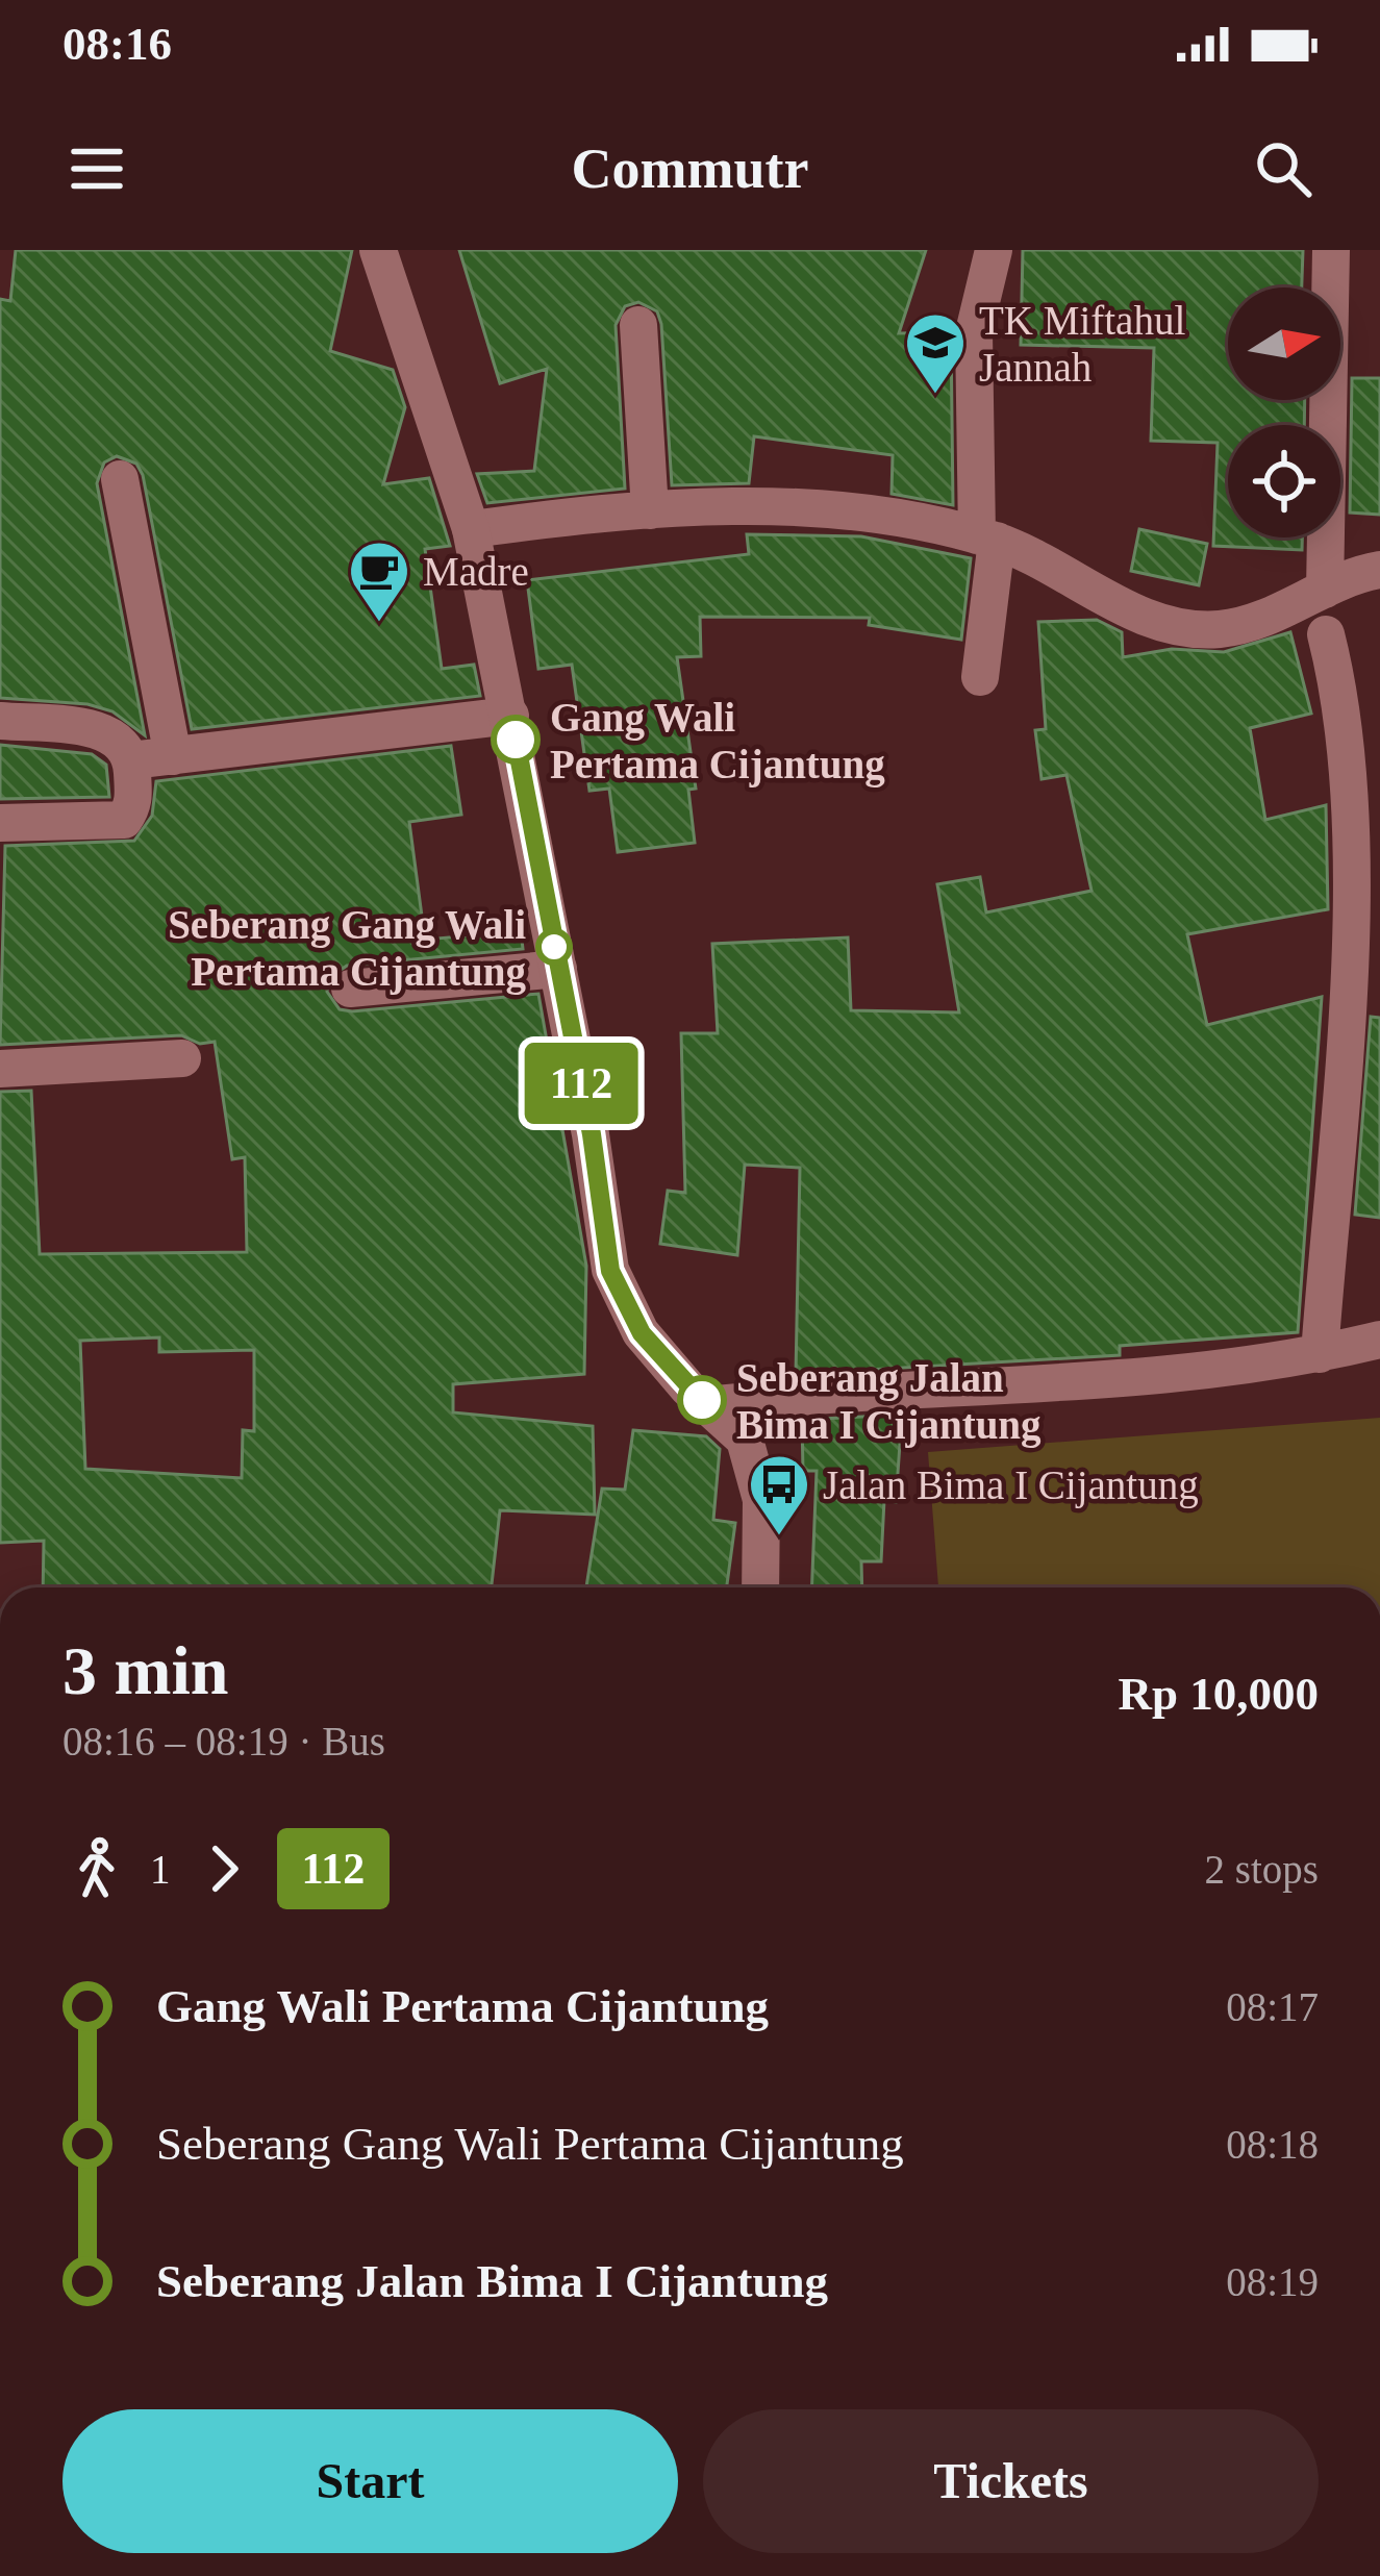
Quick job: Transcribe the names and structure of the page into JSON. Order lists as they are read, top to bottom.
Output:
{
  "places": {
    "school or university": ["TK Miftahul Jannah"],
    "cafe": ["Madre"],
    "other": ["Gang Wali Pertama Cijantung", "Seberang Gang Wali Pertama Cijantung", "Seberang Jalan Bima I Cijantung"],
    "bus stop": ["Jalan Bima I Cijantung"]
  },
  "lines": ["bus line 112"],
  "north": "right",
  "page": {
    "status": "08:16",
    "header": "Commutr",
    "on_map": "112",
    "heading": ["3 min", "08:16 – 08:19 · Bus", "Rp 10,000"],
    "legs": ["1", "112", "2 stops"],
    "list": [
      {
        "name": "Gang Wali Pertama Cijantung",
        "value": "08:17"
      },
      {
        "name": "Seberang Gang Wali Pertama Cijantung",
        "value": "08:18"
      },
      {
        "name": "Seberang Jalan Bima I Cijantung",
        "value": "08:19"
      }
    ],
    "buttons": ["Start", "Tickets"]
  }
}
